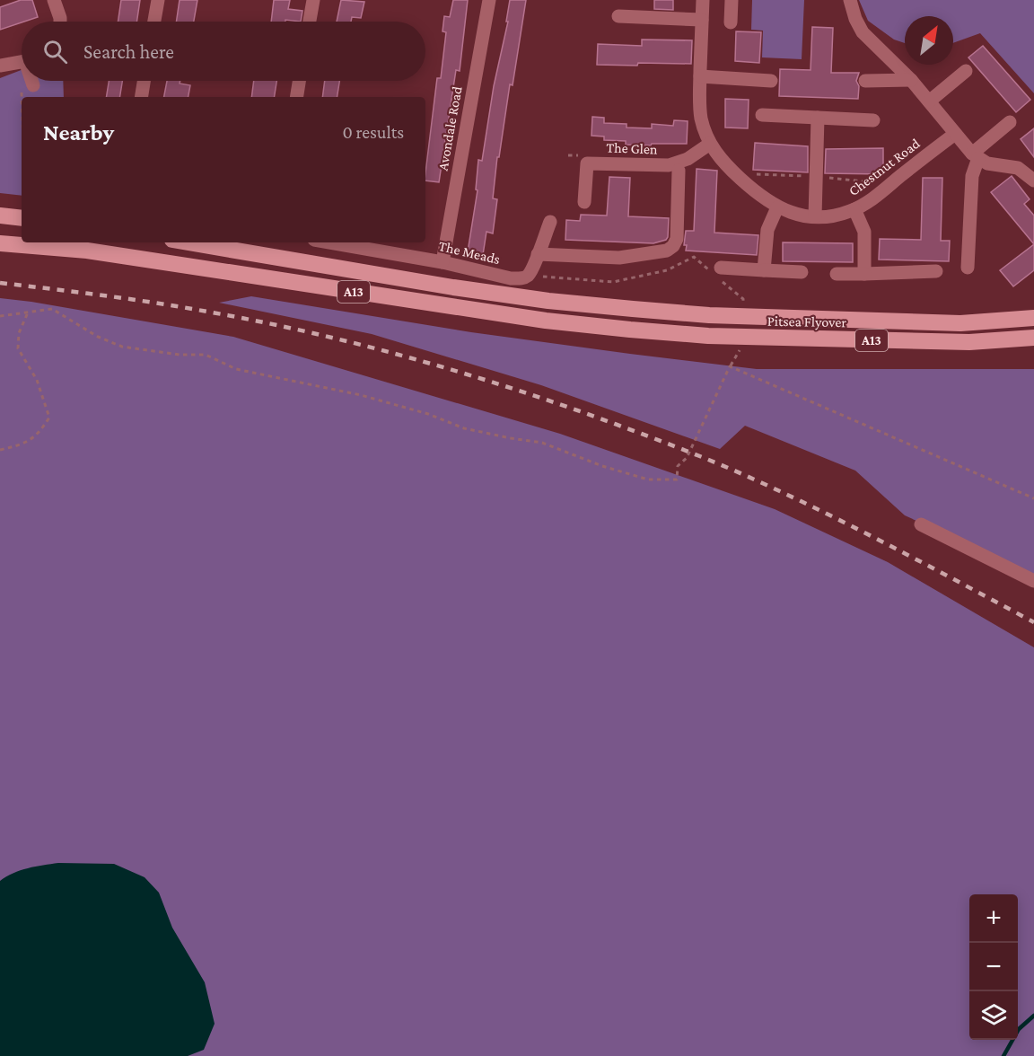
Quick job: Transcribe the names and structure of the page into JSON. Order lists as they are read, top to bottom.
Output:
{
  "streets": {
    "highway": ["A13", "Pitsea Flyover"],
    "street": [
      "Avondale Road",
      "The Glen",
      "Chestnut Road",
      "The Meads"
    ]
  },
  "crossings": [
    ["Avondale Road", "The Meads"],
    ["The Glen", "Chestnut Road"]
  ],
  "north": "top right",
  "page": {
    "search": "Search here",
    "heading": ["Nearby", "0 results"],
    "map_buttons": ["+", "−"]
  }
}
